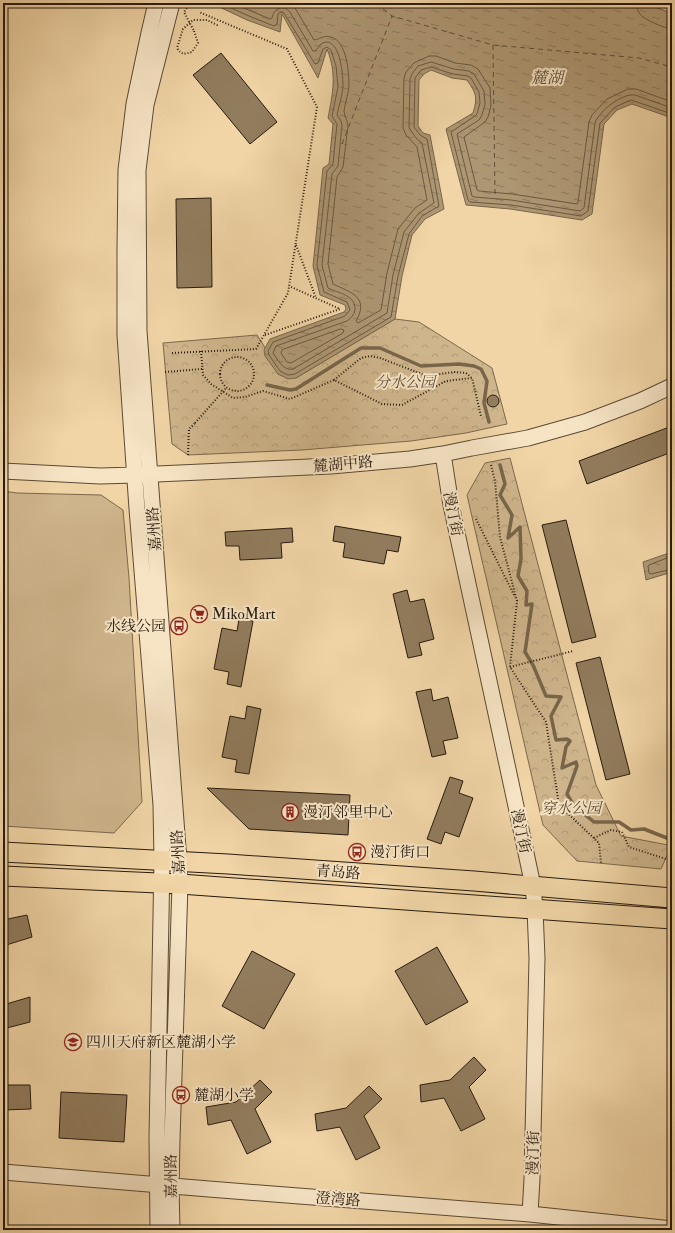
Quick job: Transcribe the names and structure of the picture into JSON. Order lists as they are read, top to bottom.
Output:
{
  "streets": {
    "main road": ["青岛路"],
    "street": [
      "麓湖中路",
      "漫汀街",
      "嘉州路",
      "澄湾路"
    ]
  },
  "crossings": [
    ["麓湖中路", "漫汀街"],
    ["麓湖中路", "嘉州路"],
    ["漫汀街", "青岛路"],
    ["漫汀街", "澄湾路"],
    ["嘉州路", "青岛路"],
    ["嘉州路", "澄湾路"]
  ],
  "water": ["麓湖"],
  "parks": ["分水公园", "穿水公园"],
  "places": {
    "supermarket": ["MikoMart"],
    "bus stop": ["水线公园", "漫汀街口", "麓湖小学"],
    "building": ["漫汀邻里中心"],
    "school or university": ["四川天府新区麓湖小学"]
  }
}
